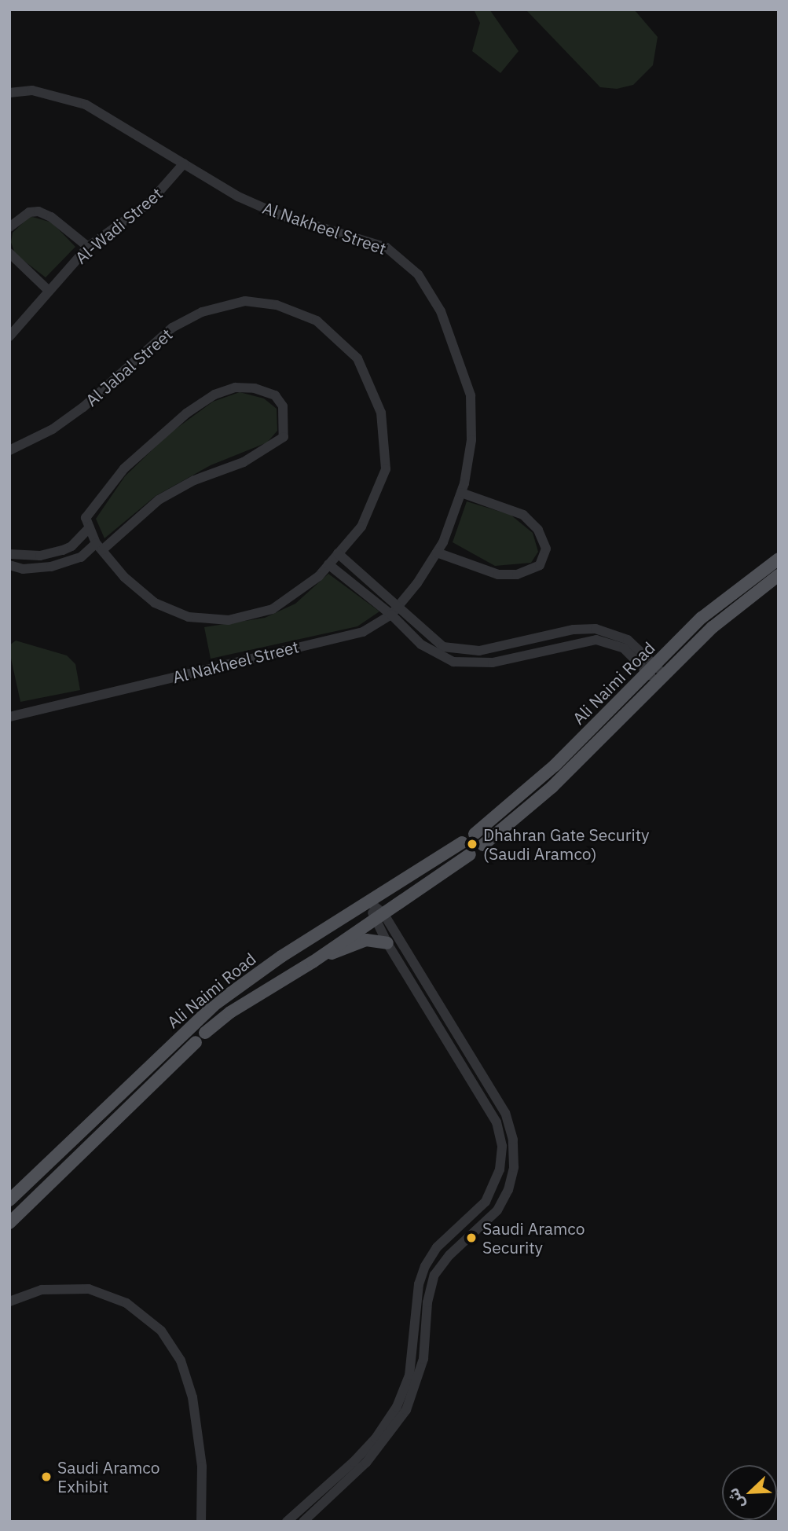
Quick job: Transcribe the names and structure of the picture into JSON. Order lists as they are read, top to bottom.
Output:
{
  "streets": {
    "main road": ["Ali Naimi Road"],
    "street": ["Al-Wadi Street", "Al Nakheel Street", "Al Jabal Street"]
  },
  "crossings": [
    ["Al-Wadi Street", "Al Nakheel Street"]
  ],
  "places": ["Dhahran Gate Security (Saudi Aramco)", "Saudi Aramco Security", "Saudi Aramco Exhibit"],
  "north": "bottom left"
}
